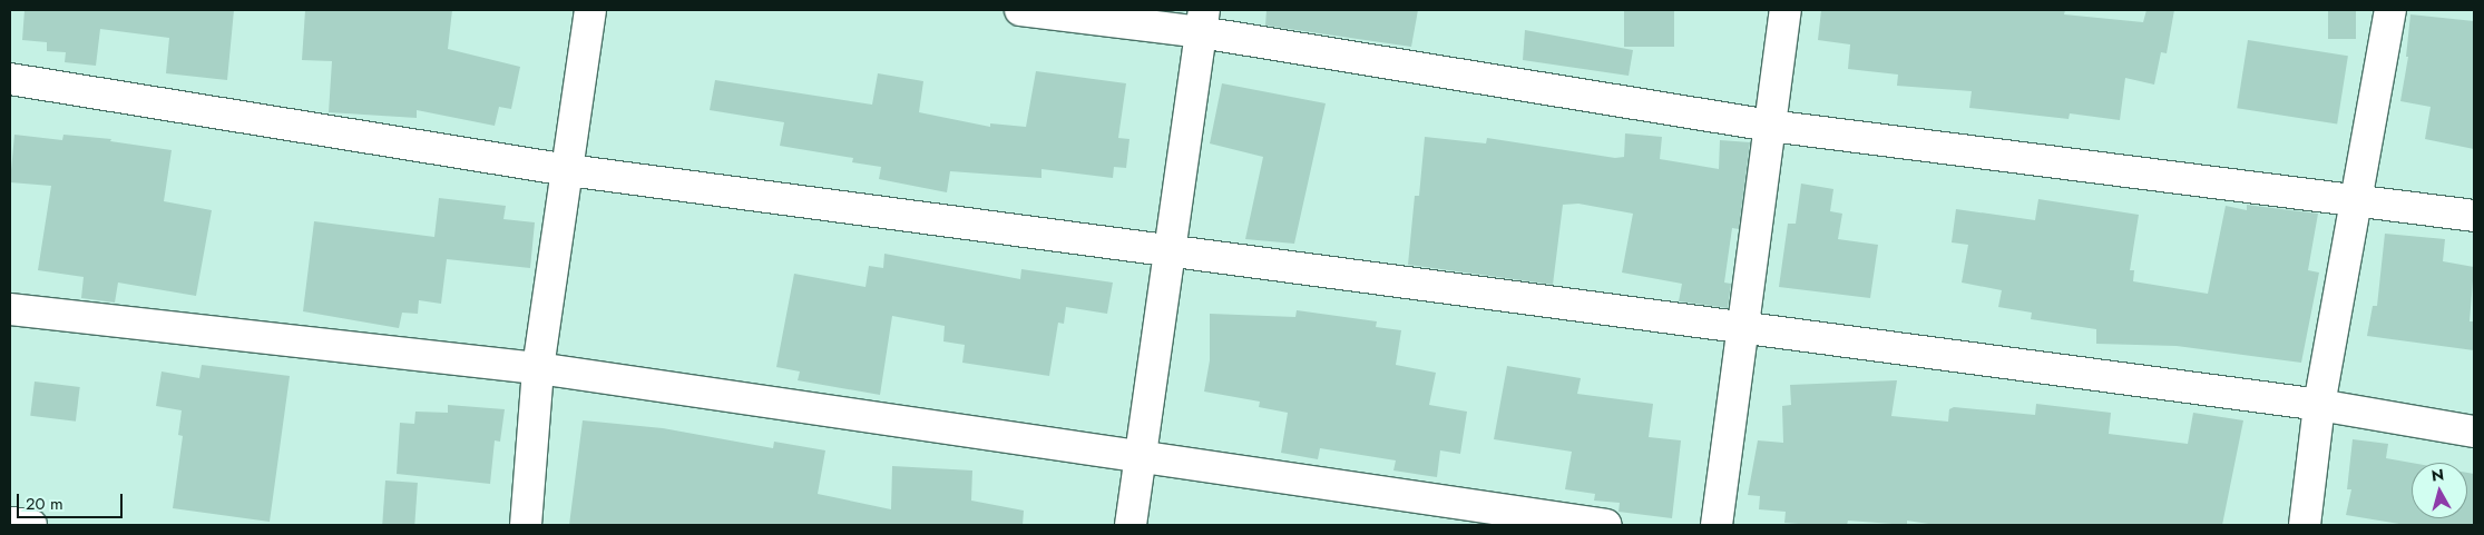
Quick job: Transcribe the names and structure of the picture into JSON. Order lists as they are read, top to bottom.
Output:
{
  "scale_bar": "20 m",
  "north": "top"
}
